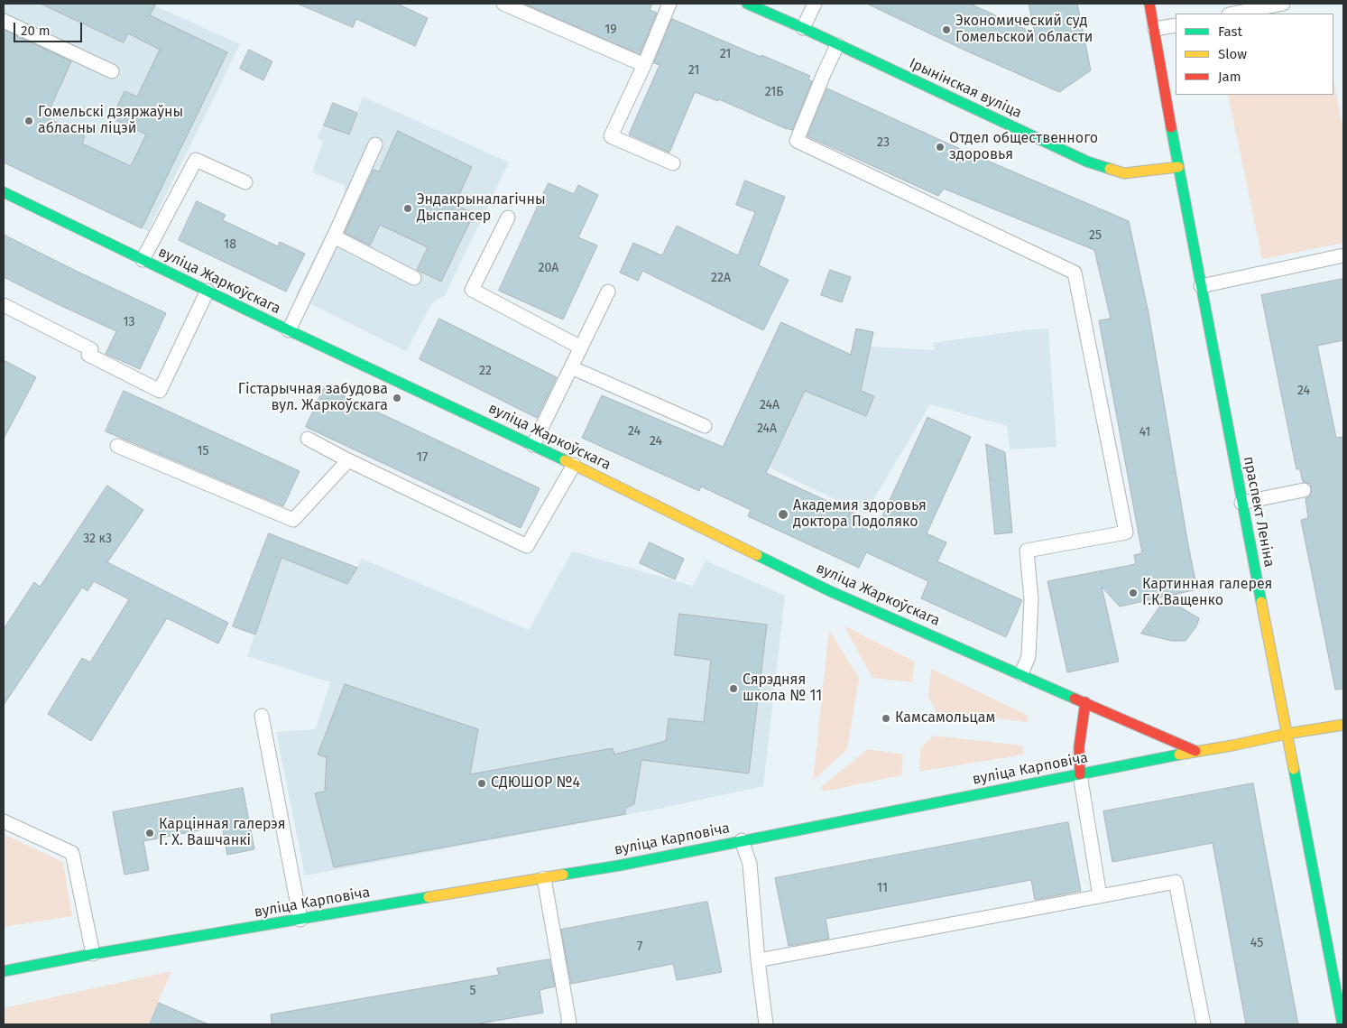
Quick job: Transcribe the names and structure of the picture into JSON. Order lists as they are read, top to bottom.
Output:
{
  "streets": {
    "street": [
      "Ірынінская вуліца",
      "вуліца Жаркоўскага",
      "праспект Леніна",
      "вуліца Карповіча"
    ]
  },
  "crossings": [
    ["Ірынінская вуліца", "праспект Леніна"],
    ["вуліца Жаркоўскага", "вуліца Карповіча"],
    ["праспект Леніна", "вуліца Карповіча"]
  ],
  "places": [
    "Экономический суд Гомельской области",
    "Гомельскі дзяржаўны абласны ліцэй",
    "Отдел общественного здоровья",
    "Эндакрыналагічны Дыспансер",
    "Гістарычная забудова вул. Жаркоўскага",
    "Академия здоровья доктора Подоляко",
    "Картинная галерея Г.К.Ващенко",
    "Сярэдняя школа № 11",
    "Камсамольцам",
    "СДЮШОР №4",
    "Карцінная галерэя Г. Х. Вашчанкі"
  ],
  "house_numbers": [
    "19",
    "21",
    "21",
    "21Б",
    "23",
    "25",
    "18",
    "20А",
    "22А",
    "13",
    "22",
    "24",
    "24А",
    "24А",
    "24",
    "41",
    "24",
    "15",
    "17",
    "32 к3",
    "11",
    "45",
    "7",
    "5"
  ],
  "legend": ["Fast", "Slow", "Jam"],
  "scale_bar": "20 m"
}
